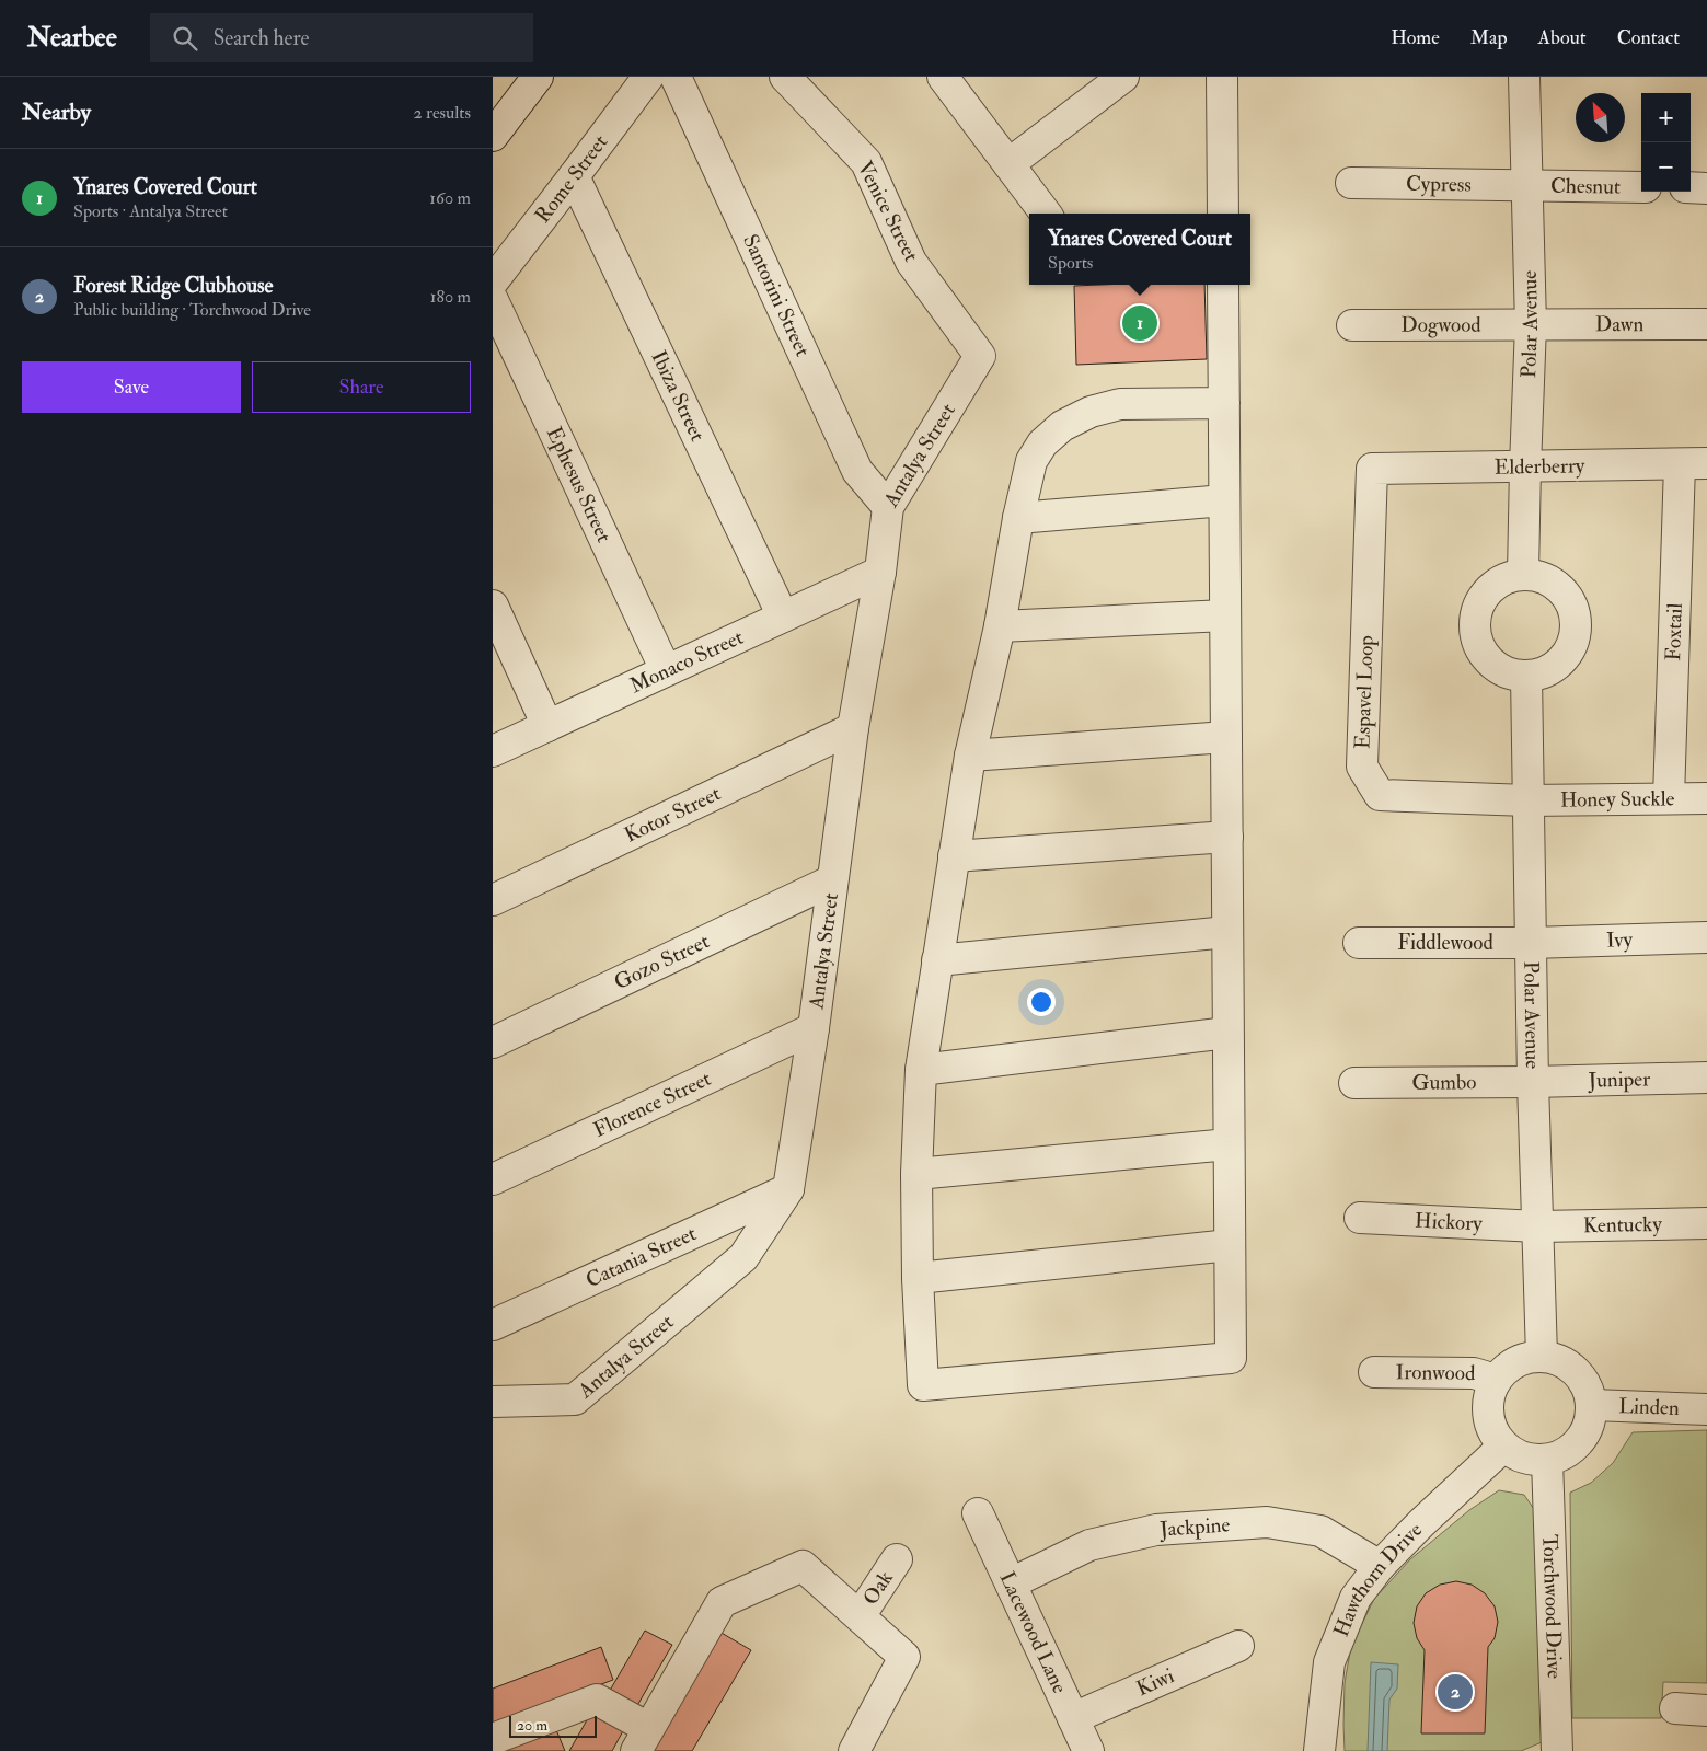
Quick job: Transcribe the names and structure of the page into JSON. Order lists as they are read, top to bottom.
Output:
{
  "streets": {
    "street": [
      "Rome Street",
      "Cypress",
      "Chesnut",
      "Venice Street",
      "Santorini Street",
      "Dawn",
      "Dogwood",
      "Polar Avenue",
      "Ibiza Street",
      "Antalya Street",
      "Elderberry",
      "Ephesus Street",
      "Foxtail",
      "Monaco Street",
      "Espavel Loop",
      "Honey Suckle",
      "Kotor Street",
      "Ivy",
      "Fiddlewood",
      "Gozo Street",
      "Juniper",
      "Gumbo",
      "Florence Street",
      "Hickory",
      "Kentucky",
      "Catania Street",
      "Ironwood",
      "Linden",
      "Jackpine",
      "Hawthorn Drive",
      "Oak",
      "Torchwood Drive",
      "Lacewood Lane",
      "Kiwi"
    ]
  },
  "crossings": [
    ["Rome Street", "Ibiza Street"],
    ["Cypress", "Chesnut"],
    ["Cypress", "Polar Avenue"],
    ["Chesnut", "Polar Avenue"],
    ["Venice Street", "Antalya Street"],
    ["Santorini Street", "Antalya Street"],
    ["Dawn", "Dogwood"],
    ["Dawn", "Polar Avenue"],
    ["Dogwood", "Polar Avenue"],
    ["Polar Avenue", "Elderberry"],
    ["Polar Avenue", "Espavel Loop"],
    ["Polar Avenue", "Honey Suckle"],
    ["Polar Avenue", "Ivy"],
    ["Polar Avenue", "Fiddlewood"],
    ["Polar Avenue", "Juniper"],
    ["Polar Avenue", "Gumbo"],
    ["Polar Avenue", "Hickory"],
    ["Polar Avenue", "Kentucky"],
    ["Polar Avenue", "Ironwood"],
    ["Polar Avenue", "Linden"],
    ["Polar Avenue", "Hawthorn Drive"],
    ["Polar Avenue", "Torchwood Drive"],
    ["Ibiza Street", "Monaco Street"],
    ["Antalya Street", "Monaco Street"],
    ["Antalya Street", "Kotor Street"],
    ["Antalya Street", "Gozo Street"],
    ["Antalya Street", "Florence Street"],
    ["Antalya Street", "Catania Street"],
    ["Elderberry", "Foxtail"],
    ["Elderberry", "Espavel Loop"],
    ["Ephesus Street", "Monaco Street"],
    ["Foxtail", "Honey Suckle"],
    ["Espavel Loop", "Honey Suckle"],
    ["Ivy", "Fiddlewood"],
    ["Juniper", "Gumbo"],
    ["Hickory", "Kentucky"],
    ["Ironwood", "Linden"],
    ["Ironwood", "Hawthorn Drive"],
    ["Ironwood", "Torchwood Drive"],
    ["Linden", "Hawthorn Drive"],
    ["Linden", "Torchwood Drive"],
    ["Jackpine", "Hawthorn Drive"],
    ["Jackpine", "Lacewood Lane"],
    ["Hawthorn Drive", "Torchwood Drive"],
    ["Lacewood Lane", "Kiwi"]
  ],
  "scale_bar": "20 m",
  "north": "top left",
  "page": {
    "header": "Nearbee",
    "search": "Search here",
    "nav": [
      "Home",
      "Map",
      "About",
      "Contact"
    ],
    "heading": ["Nearby", "2 results"],
    "map_buttons": ["+", "−"],
    "list": [
      {
        "mark": "1",
        "name": "Ynares Covered Court",
        "note": "Sports · Antalya Street",
        "value": "160 m"
      },
      {
        "mark": "2",
        "name": "Forest Ridge Clubhouse",
        "note": "Public building · Torchwood Drive",
        "value": "180 m"
      }
    ],
    "popup": ["Ynares Covered Court", "Sports"],
    "pins": ["1", "2"],
    "buttons": ["Save", "Share"],
    "scale": "20 m"
  }
}
